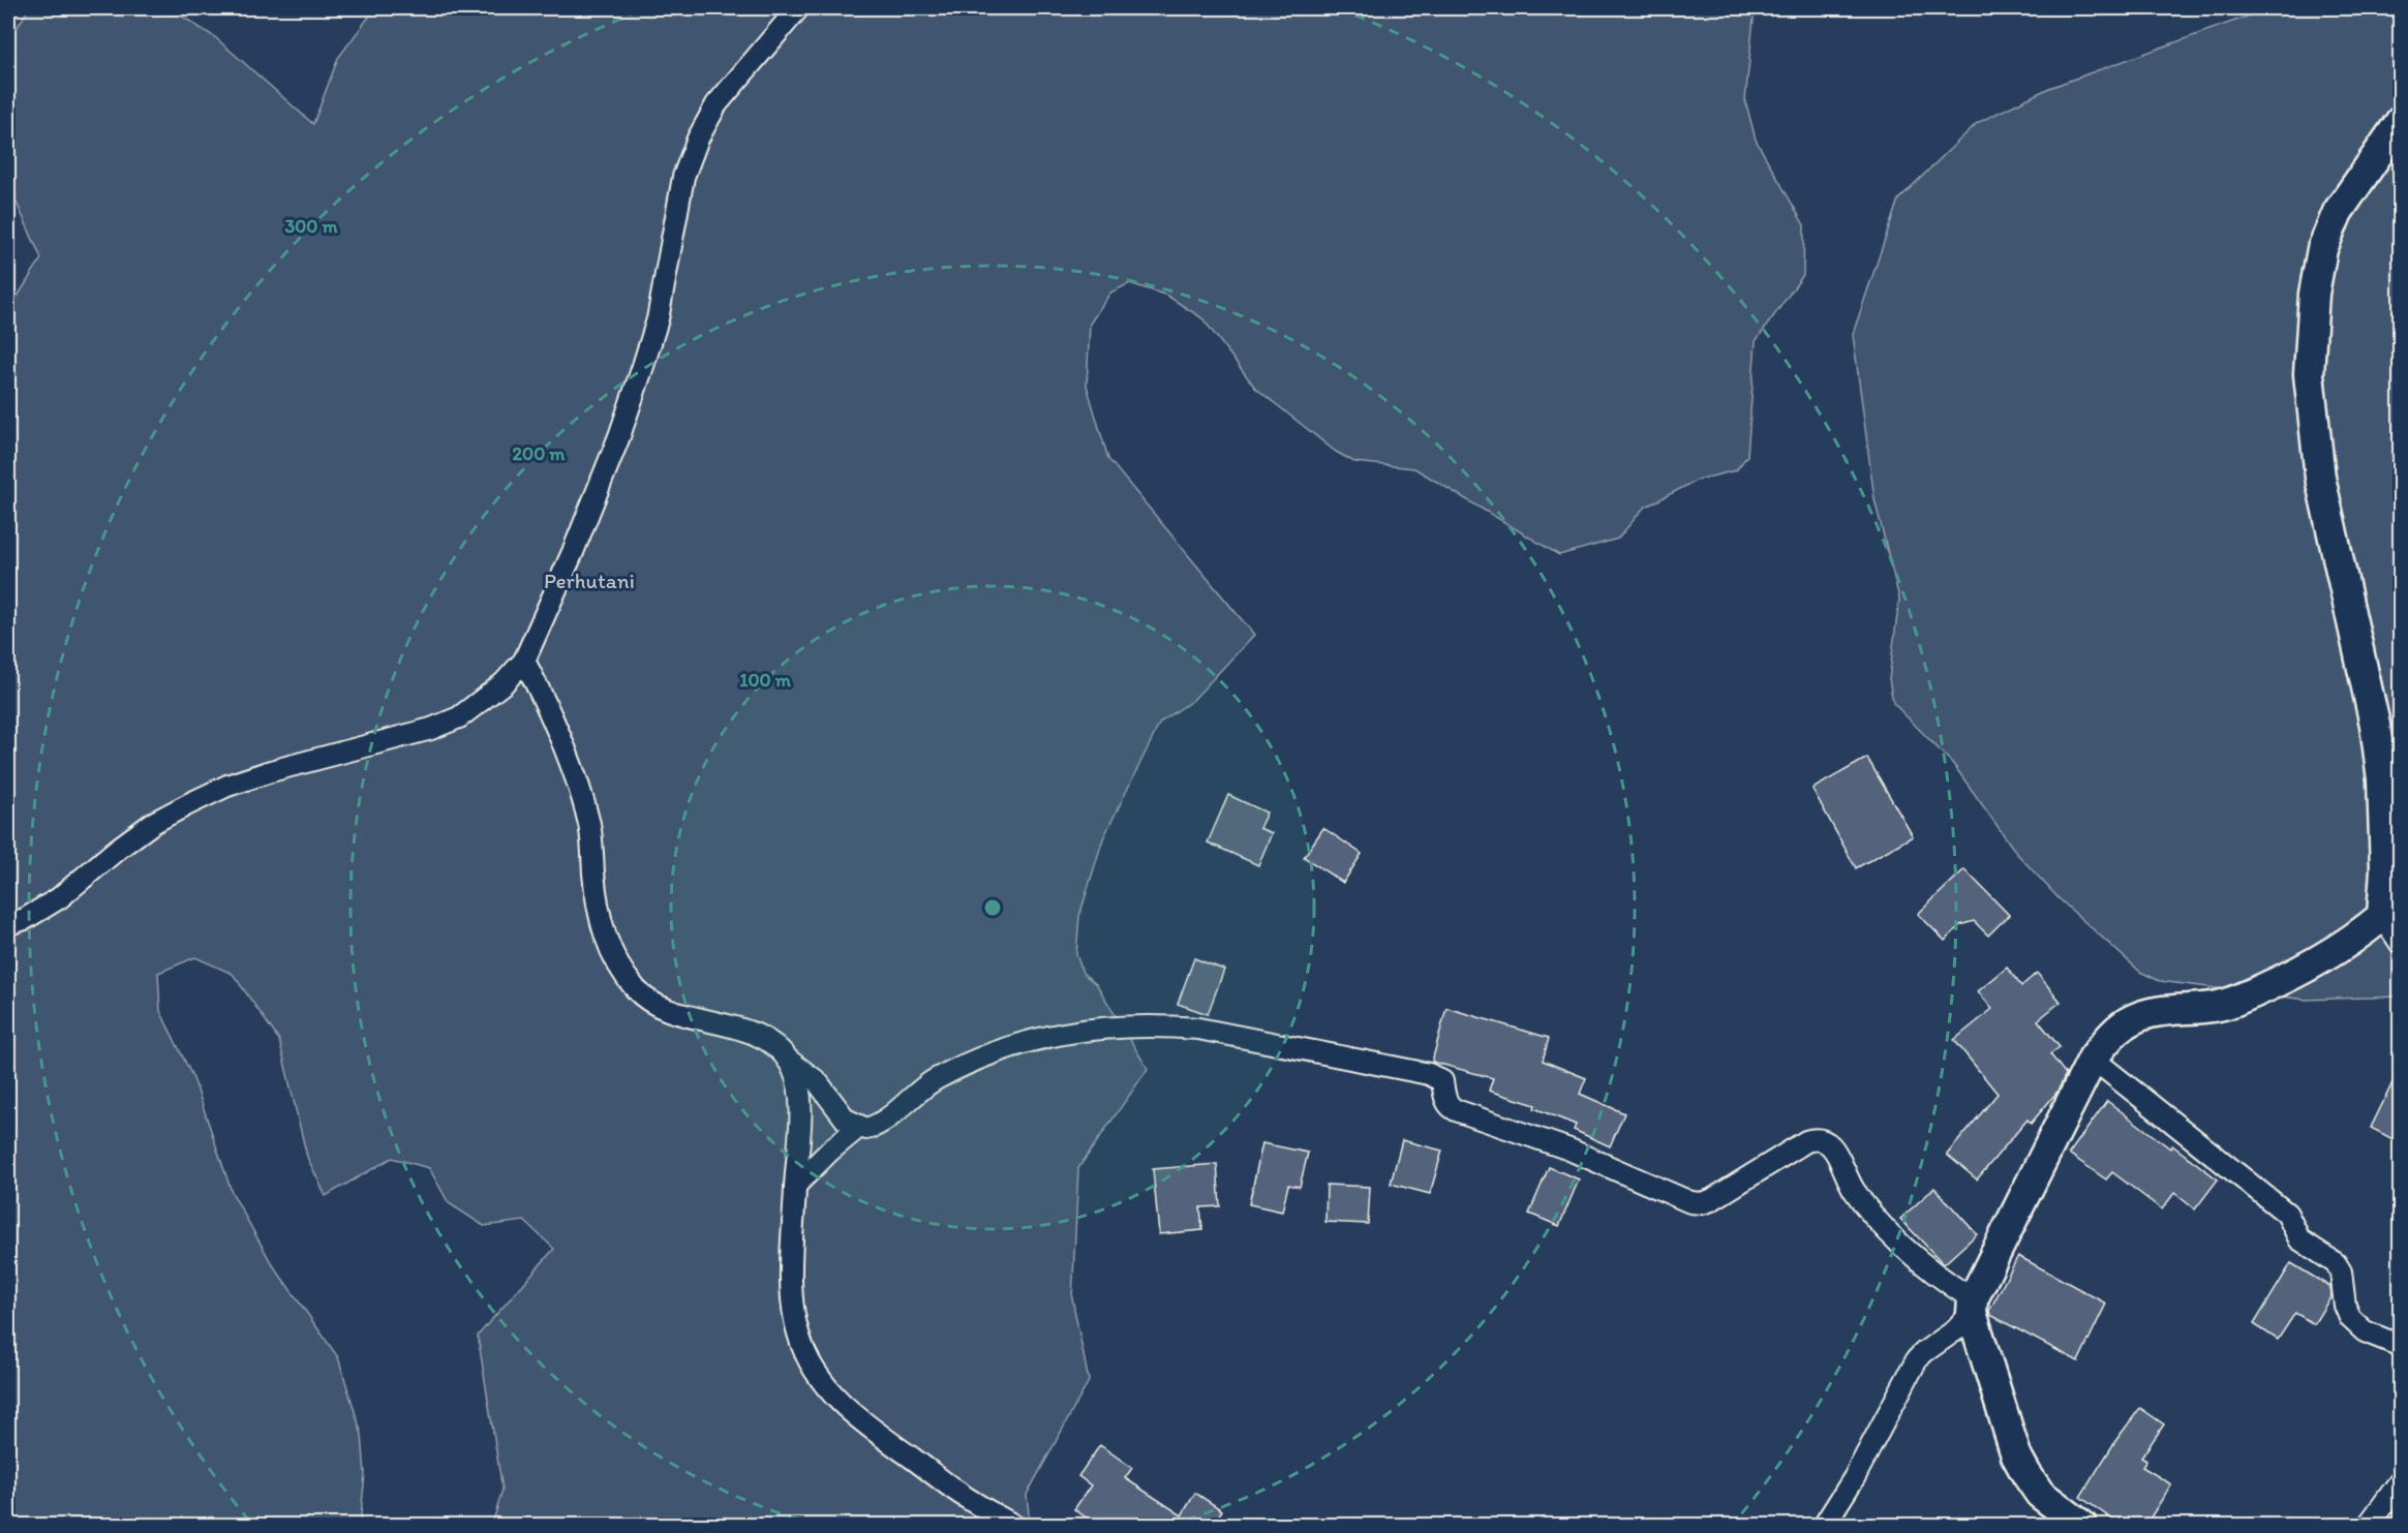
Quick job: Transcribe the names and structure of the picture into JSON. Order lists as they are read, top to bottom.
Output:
{
  "parks": ["Perhutani"],
  "rings": ["300 m", "200 m", "100 m"]
}
